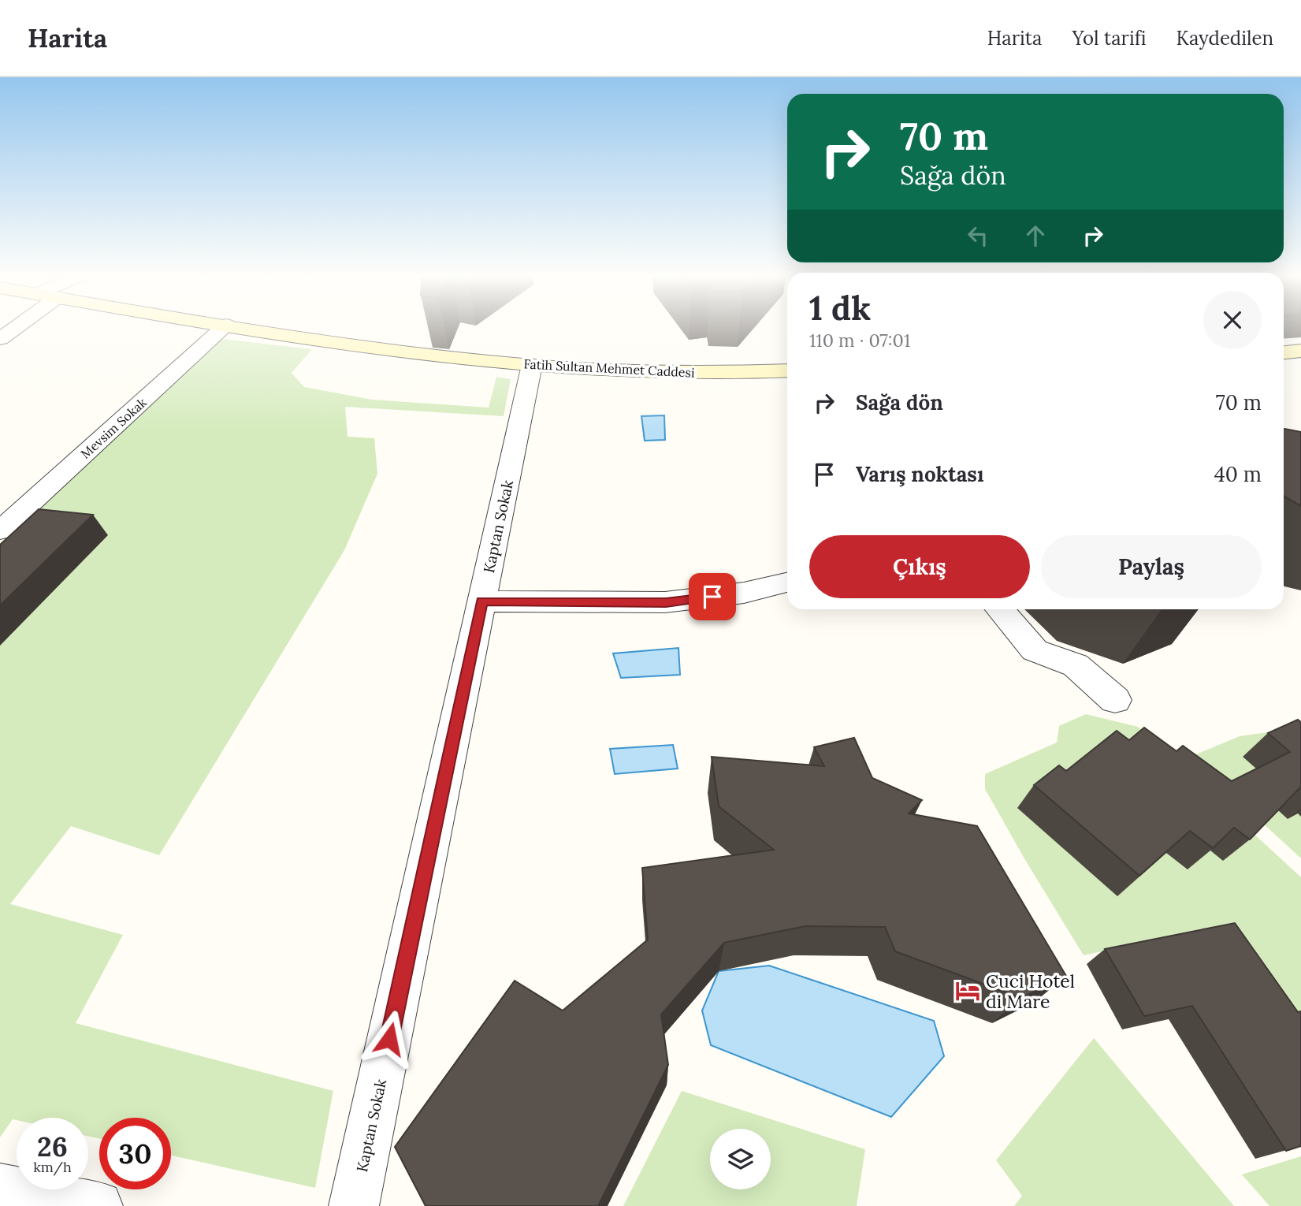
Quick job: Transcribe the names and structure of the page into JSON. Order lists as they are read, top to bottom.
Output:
{
  "streets": {
    "street": ["Fatih Sultan Mehmet Caddesi", "Mevsim Sokak", "Kaptan Sokak"]
  },
  "crossings": [
    ["Fatih Sultan Mehmet Caddesi", "Kaptan Sokak"]
  ],
  "places": {
    "hotel": ["Cuci Hotel di Mare"]
  },
  "page": {
    "header": "Harita",
    "nav": ["Harita", "Yol tarifi", "Kaydedilen"],
    "turn": ["70 m", "Sağa dön"],
    "heading": ["1 dk", "110 m · 07:01"],
    "list": [
      {
        "name": "Sağa dön",
        "value": "70 m"
      },
      {
        "name": "Varış noktası",
        "value": "40 m"
      }
    ],
    "buttons": ["Çıkış", "Paylaş"],
    "speed": "26 km/h",
    "limit": "30"
  }
}
